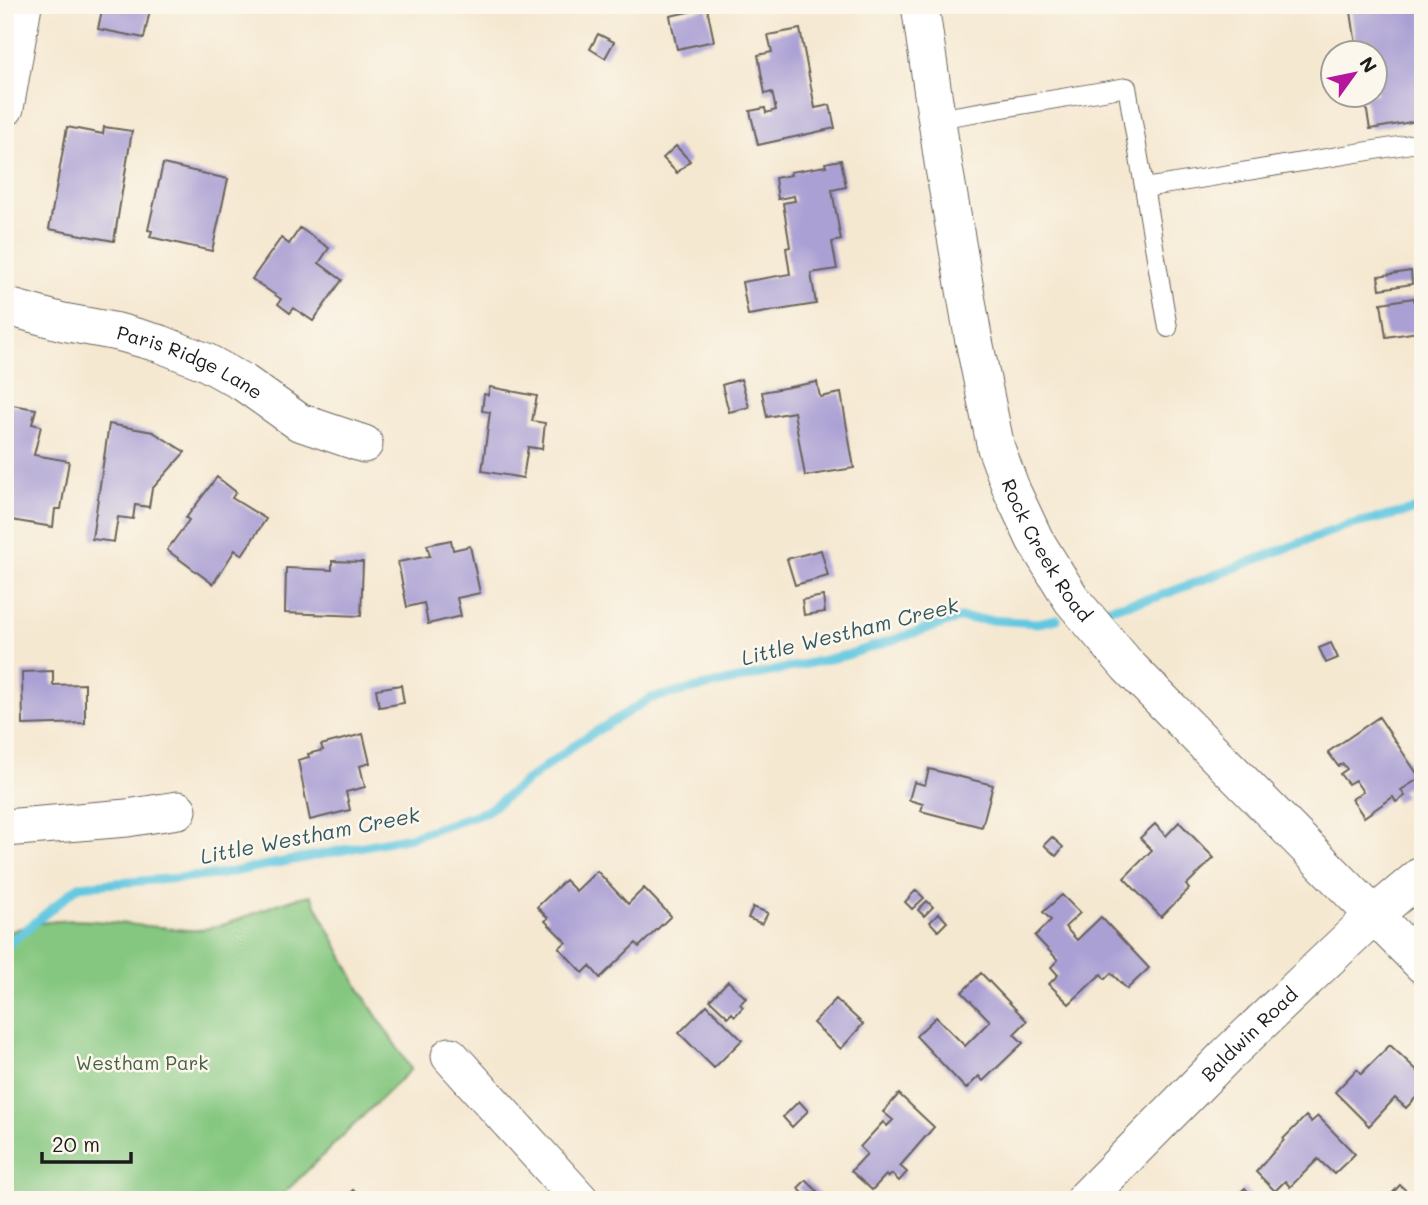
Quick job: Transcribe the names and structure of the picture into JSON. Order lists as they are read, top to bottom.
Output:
{
  "streets": {
    "street": ["Paris Ridge Lane", "Rock Creek Road", "Baldwin Road"]
  },
  "crossings": [
    ["Rock Creek Road", "Baldwin Road"]
  ],
  "water": ["Little Westham Creek"],
  "parks": ["Westham Park"],
  "scale_bar": "20 m",
  "north": "top right"
}
